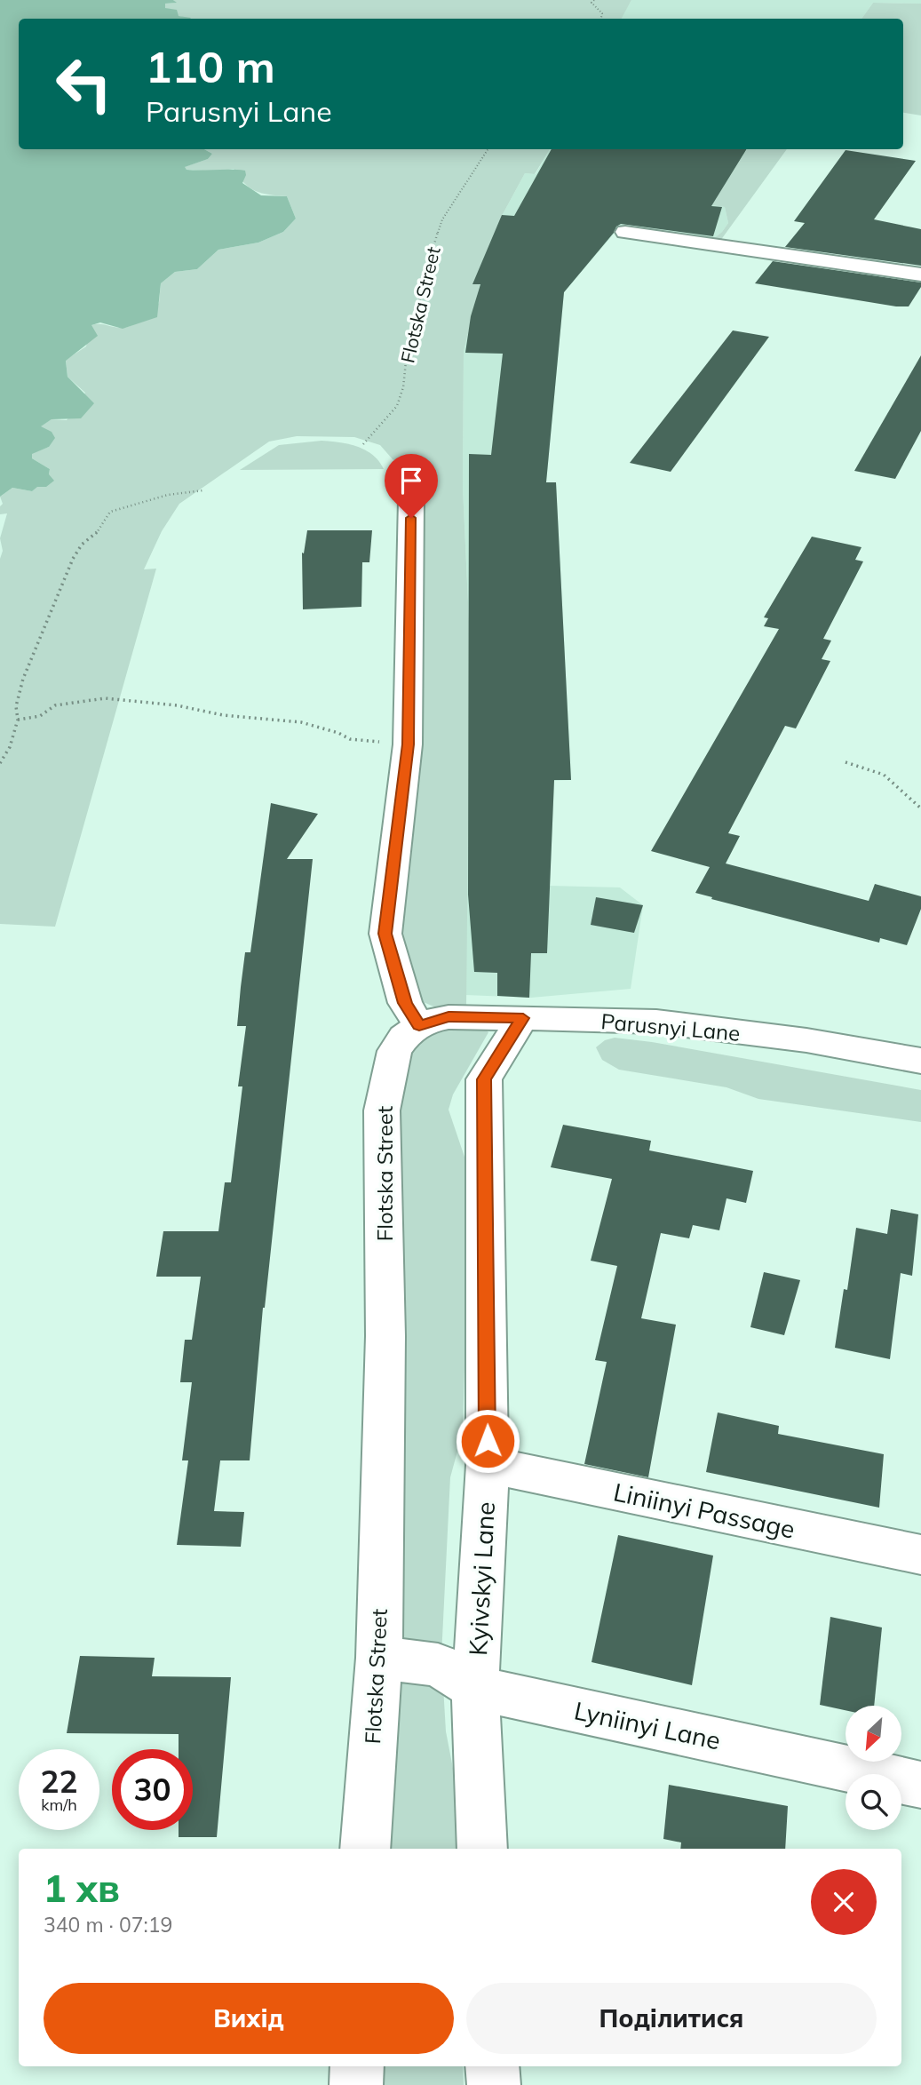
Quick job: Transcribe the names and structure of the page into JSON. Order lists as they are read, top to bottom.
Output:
{
  "streets": {
    "street": [
      "Flotska Street",
      "Parusnyi Lane",
      "Liniinyi Passage",
      "Kyivskyi Lane",
      "Lyniinyi Lane"
    ]
  },
  "crossings": [
    ["Flotska Street", "Parusnyi Lane"],
    ["Flotska Street", "Lyniinyi Lane"],
    ["Parusnyi Lane", "Kyivskyi Lane"],
    ["Liniinyi Passage", "Kyivskyi Lane"],
    ["Kyivskyi Lane", "Lyniinyi Lane"]
  ],
  "north": "bottom left",
  "page": {
    "turn": ["110 m", "Parusnyi Lane"],
    "speed": "22 km/h",
    "limit": "30",
    "heading": ["1 хв", "340 m · 07:19"],
    "buttons": ["Вихід", "Поділитися"]
  }
}
